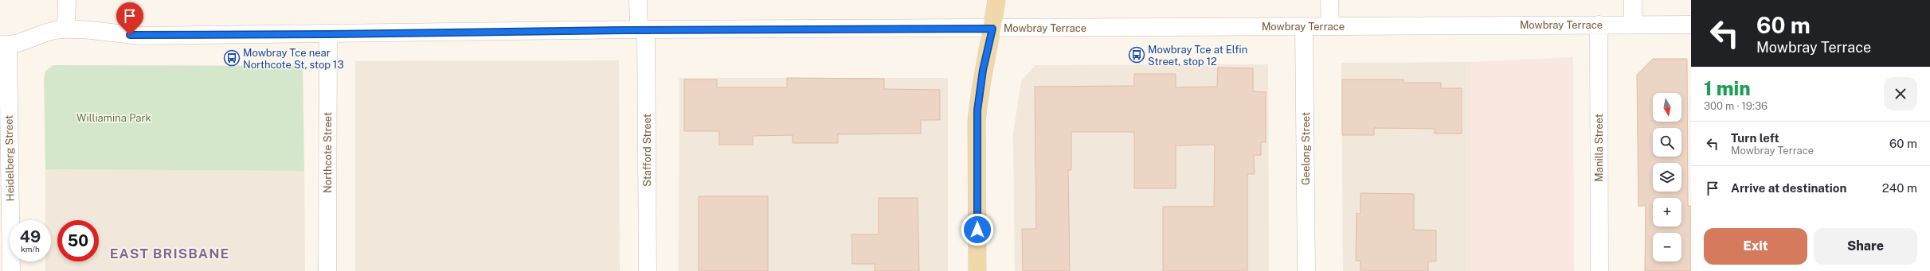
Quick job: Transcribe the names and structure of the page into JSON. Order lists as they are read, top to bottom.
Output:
{
  "streets": {
    "street": [
      "Mowbray Terrace",
      "Manilla Street",
      "Geelong Street",
      "Stafford Street",
      "Northcote Street",
      "Heidelberg Street"
    ]
  },
  "crossings": [
    ["Mowbray Terrace", "Manilla Street"],
    ["Mowbray Terrace", "Geelong Street"],
    ["Mowbray Terrace", "Stafford Street"],
    ["Mowbray Terrace", "Northcote Street"],
    ["Mowbray Terrace", "Heidelberg Street"]
  ],
  "districts": ["EAST BRISBANE"],
  "parks": ["Williamina Park"],
  "places": {
    "bus stop": ["Mowbray Tce at Elfin Street, stop 12", "Mowbray Tce near Northcote St, stop 13"]
  },
  "north": "bottom",
  "page": {
    "turn": ["60 m", "Mowbray Terrace"],
    "heading": ["1 min", "300 m · 19:36"],
    "map_buttons": ["+", "−"],
    "list": [
      {
        "name": "Turn left",
        "note": "Mowbray Terrace",
        "value": "60 m"
      },
      {
        "name": "Arrive at destination",
        "value": "240 m"
      }
    ],
    "speed": "49 km/h",
    "limit": "50",
    "buttons": ["Exit", "Share"]
  }
}
